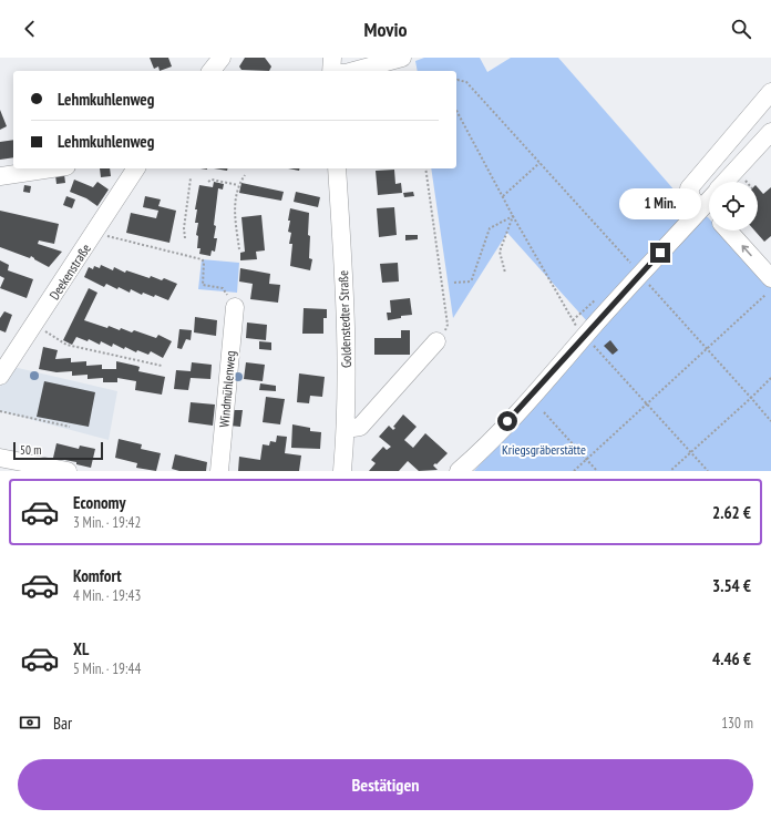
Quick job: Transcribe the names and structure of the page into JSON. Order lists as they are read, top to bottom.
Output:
{
  "streets": {
    "street": ["Deekenstraße", "Goldenstedter Straße", "Windmühlenweg"]
  },
  "parks": ["Kriegsgräberstätte"],
  "scale_bar": "50 m",
  "page": {
    "header": "Movio",
    "banner": ["Lehmkuhlenweg", "Lehmkuhlenweg"],
    "bubble": "1 Min.",
    "scale": "50 m",
    "list": [
      {
        "name": "Economy",
        "note": "3 Min. · 19:42",
        "value": "2.62 €"
      },
      {
        "name": "Komfort",
        "note": "4 Min. · 19:43",
        "value": "3.54 €"
      },
      {
        "name": "XL",
        "note": "5 Min. · 19:44",
        "value": "4.46 €"
      }
    ],
    "pay": ["Bar", "130 m"],
    "buttons": "Bestätigen"
  }
}
